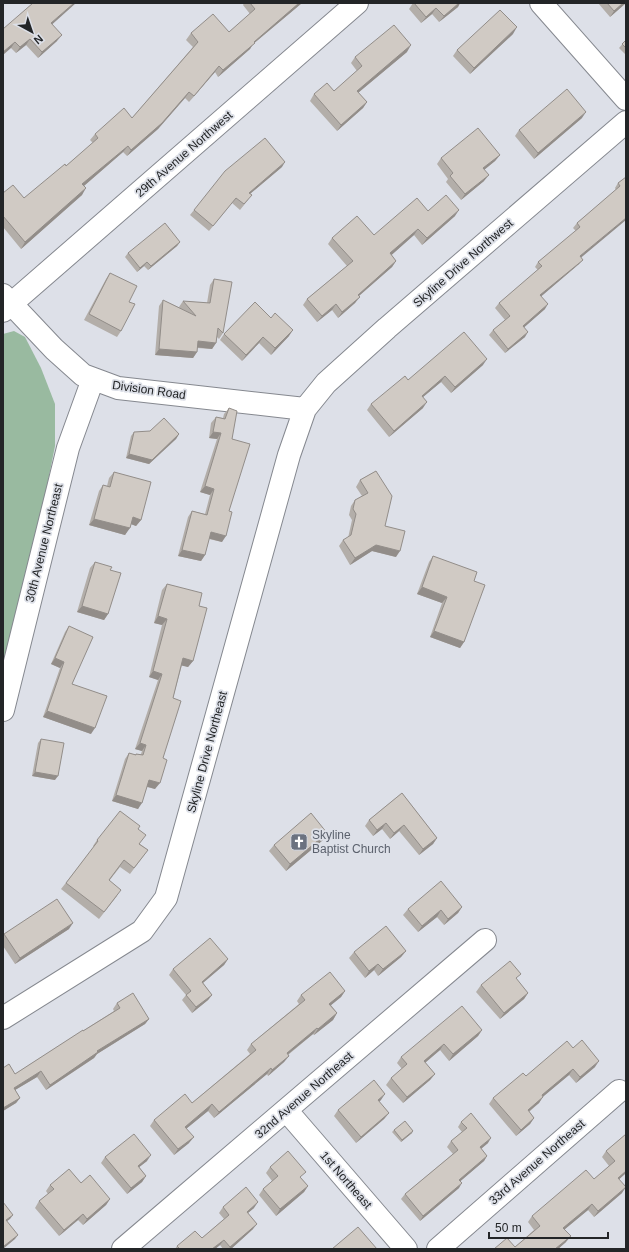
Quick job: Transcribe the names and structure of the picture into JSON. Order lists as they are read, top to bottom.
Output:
{
  "streets": {
    "street": [
      "29th Avenue Northwest",
      "Skyline Drive Northwest",
      "Division Road",
      "30th Avenue Northeast",
      "Skyline Drive Northeast",
      "32nd Avenue Northeast",
      "33rd Avenue Northeast",
      "1st Northeast"
    ]
  },
  "crossings": [
    ["29th Avenue Northwest", "Division Road"],
    ["Skyline Drive Northwest", "Division Road"],
    ["Skyline Drive Northwest", "Skyline Drive Northeast"],
    ["Division Road", "30th Avenue Northeast"],
    ["Division Road", "Skyline Drive Northeast"],
    ["32nd Avenue Northeast", "1st Northeast"]
  ],
  "places": {
    "church": ["Skyline Baptist Church"]
  },
  "scale_bar": "50 m",
  "north": "bottom right"
}
